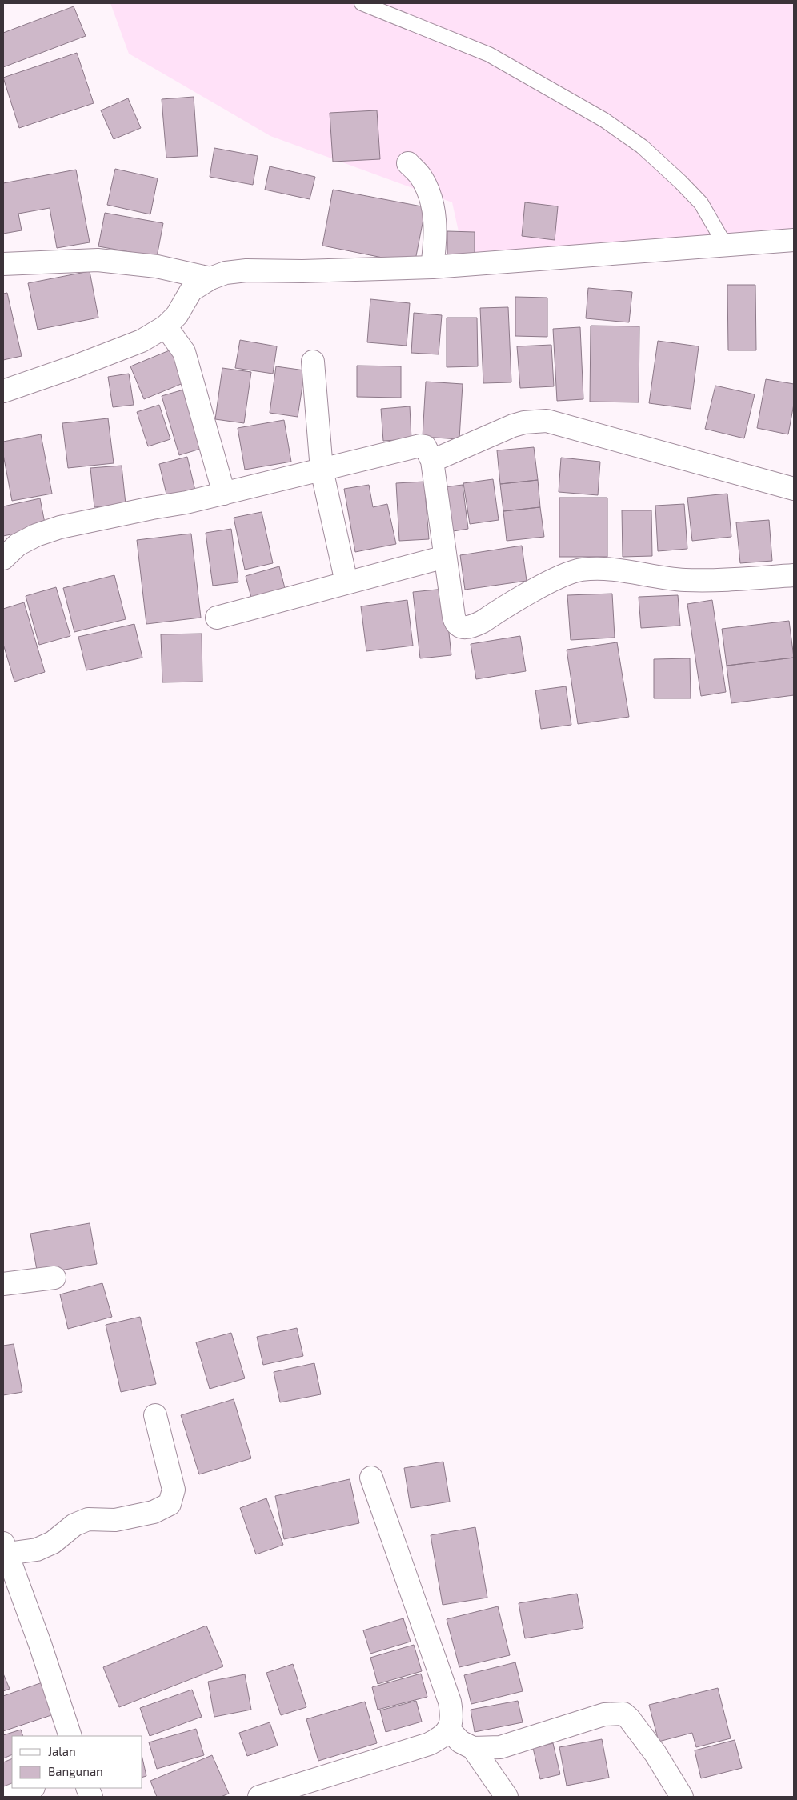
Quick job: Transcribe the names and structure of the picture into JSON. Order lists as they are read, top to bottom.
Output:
{
  "legend": ["Jalan", "Bangunan"]
}
